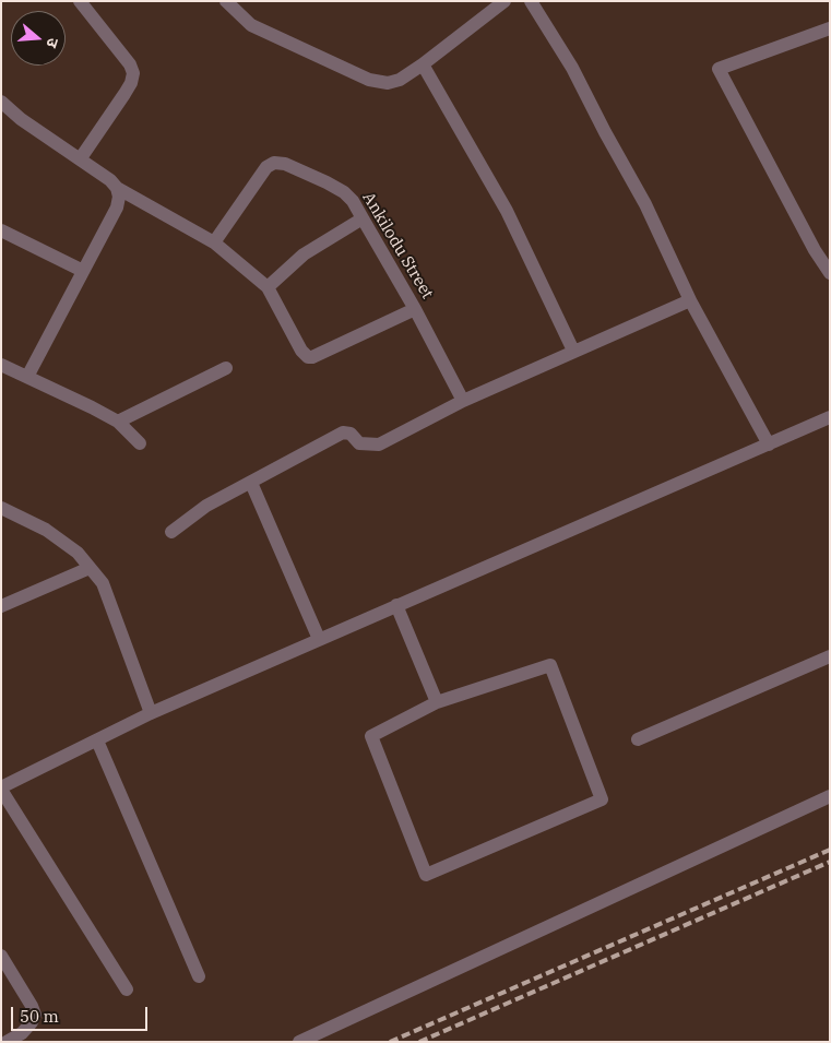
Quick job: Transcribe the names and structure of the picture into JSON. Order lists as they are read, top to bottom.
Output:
{
  "streets": {
    "street": ["Ankilodu Street"]
  },
  "scale_bar": "50 m",
  "north": "right"
}
